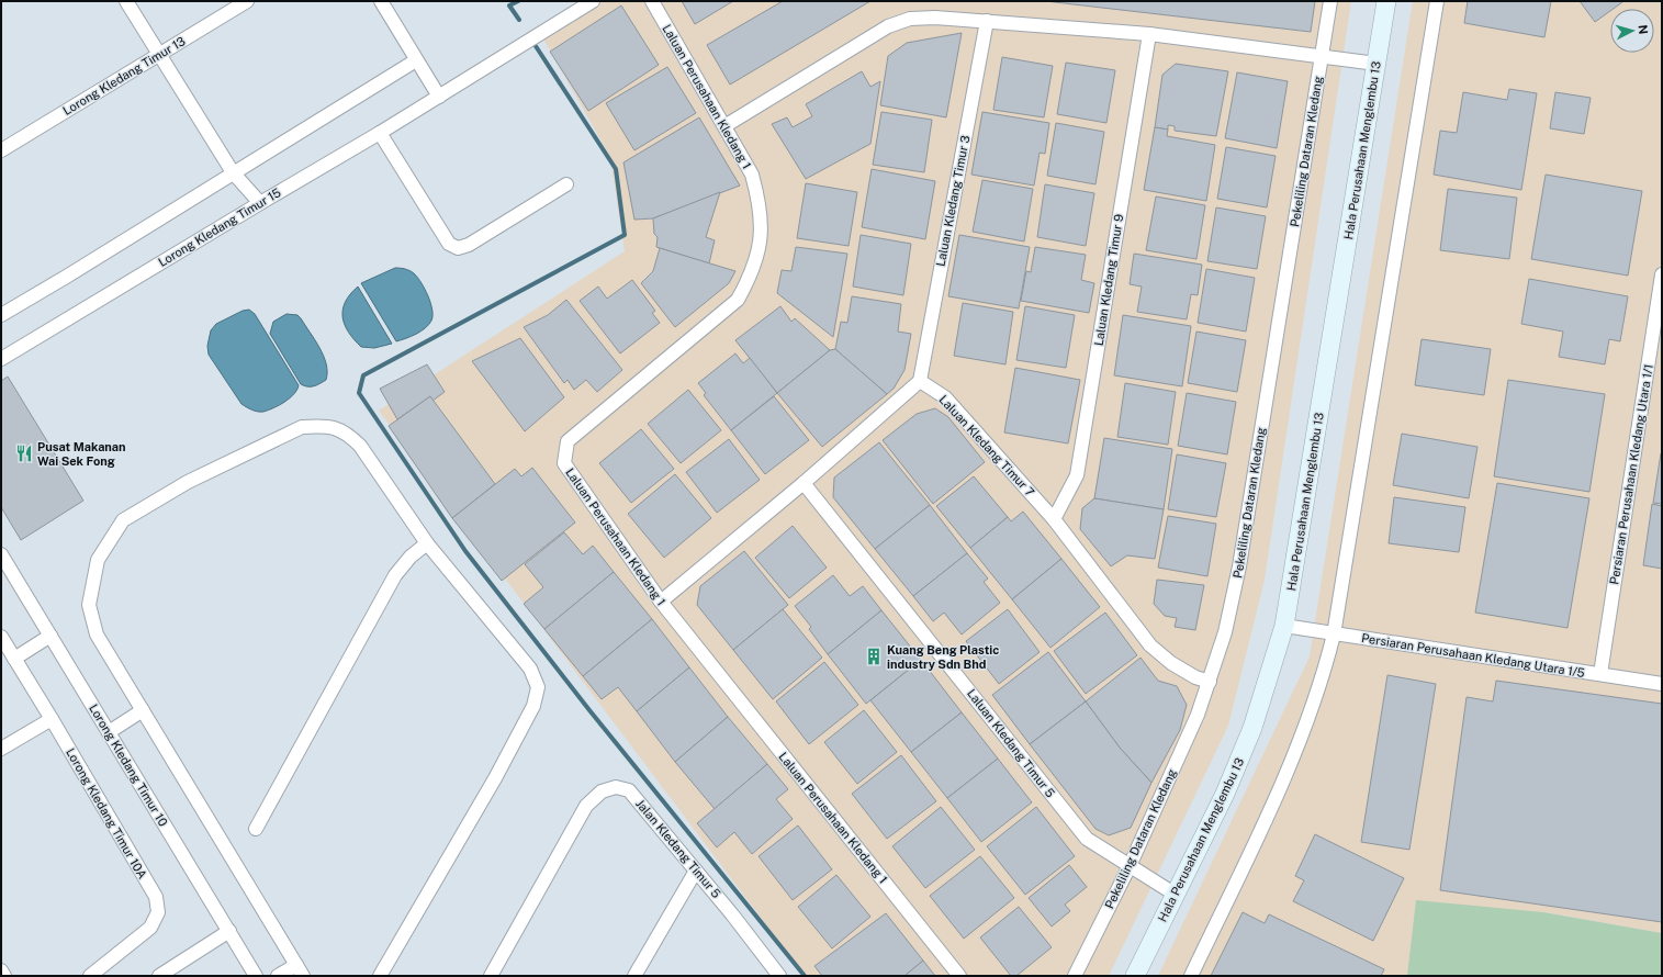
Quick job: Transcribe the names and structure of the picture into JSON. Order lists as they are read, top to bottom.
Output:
{
  "streets": {
    "street": [
      "Lorong Kledang Timur 13",
      "Laluan Perusahaan Kledang 1",
      "Hala Perusahaan Menglembu 13",
      "Pekeliling Dataran Kledang",
      "Laluan Kledang Timur 3",
      "Lorong Kledang Timur 15",
      "Laluan Kledang Timur 9",
      "Laluan Kledang Timur 7",
      "Persiaran Perusahaan Kledang Utara 1/1",
      "Persiaran Perusahaan Kledang Utara 1/5",
      "Laluan Kledang Timur 5",
      "Lorong Kledang Timur 10",
      "Lorong Kledang Timur 10A",
      "Jalan Kledang Timur 5"
    ]
  },
  "crossings": [
    ["Hala Perusahaan Menglembu 13", "Persiaran Perusahaan Kledang Utara 1/5"],
    ["Hala Perusahaan Menglembu 13", "Laluan Kledang Timur 5"],
    ["Pekeliling Dataran Kledang", "Laluan Kledang Timur 7"],
    ["Pekeliling Dataran Kledang", "Laluan Kledang Timur 5"],
    ["Laluan Kledang Timur 3", "Laluan Kledang Timur 7"],
    ["Laluan Kledang Timur 9", "Laluan Kledang Timur 7"],
    ["Persiaran Perusahaan Kledang Utara 1/1", "Persiaran Perusahaan Kledang Utara 1/5"]
  ],
  "places": {
    "restaurant": ["Pusat Makanan Wai Sek Fong"],
    "building": ["Kuang Beng Plastic industry Sdn Bhd"]
  },
  "north": "right"
}
